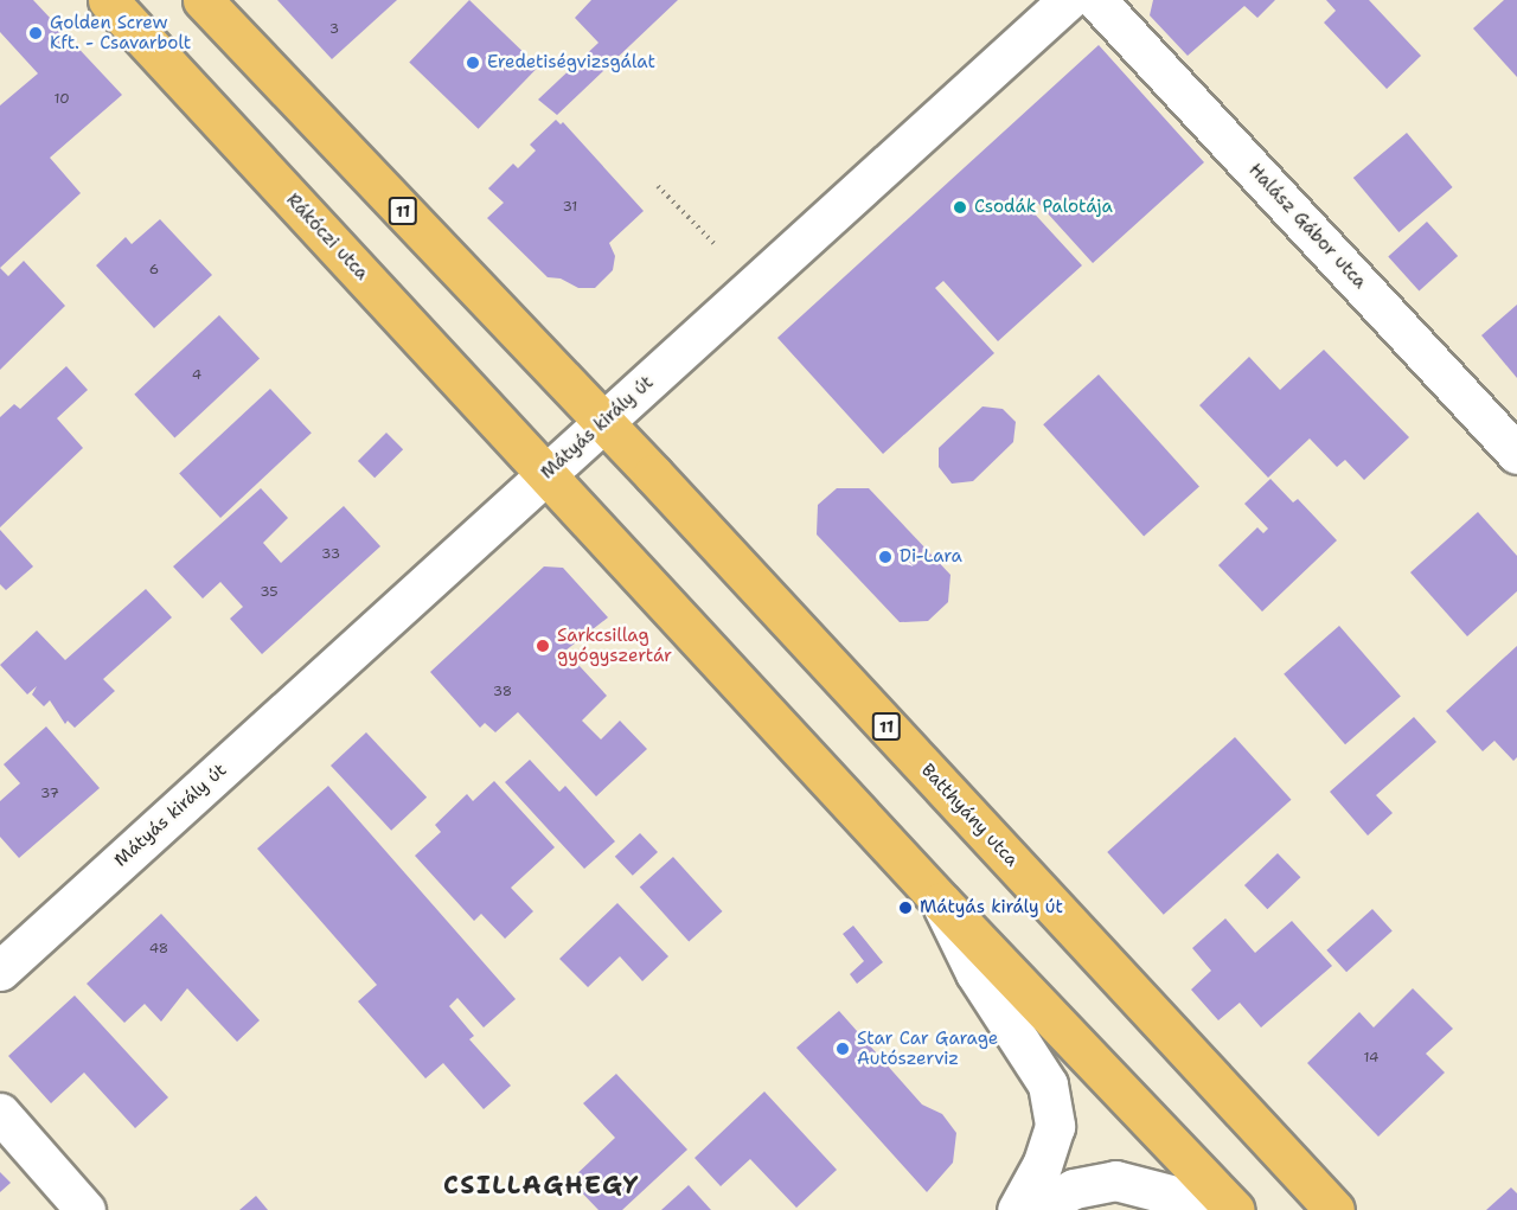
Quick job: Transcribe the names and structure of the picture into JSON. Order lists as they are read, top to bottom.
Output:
{
  "streets": {
    "main road": ["11", "Rákóczi utca", "Batthyány utca"],
    "street": ["Halász Gábor utca", "Mátyás király út"]
  },
  "crossings": [
    ["11", "Mátyás király út"],
    ["11", "Batthyány utca"],
    ["Rákóczi utca", "Mátyás király út"],
    ["Mátyás király út", "Batthyány utca"]
  ],
  "districts": ["CSILLAGHEGY"],
  "places": [
    "Golden Screw Kft. - Csavarbolt",
    "Eredetiségvizsgálat",
    "Csodák Palotája",
    "Di-Lara",
    "Sarkcsillag gyógyszertár",
    "Mátyás király út",
    "Star Car Garage Autószerviz"
  ],
  "house_numbers": [
    "3",
    "10",
    "31",
    "6",
    "4",
    "33",
    "35",
    "38",
    "37",
    "48",
    "14"
  ]
}
